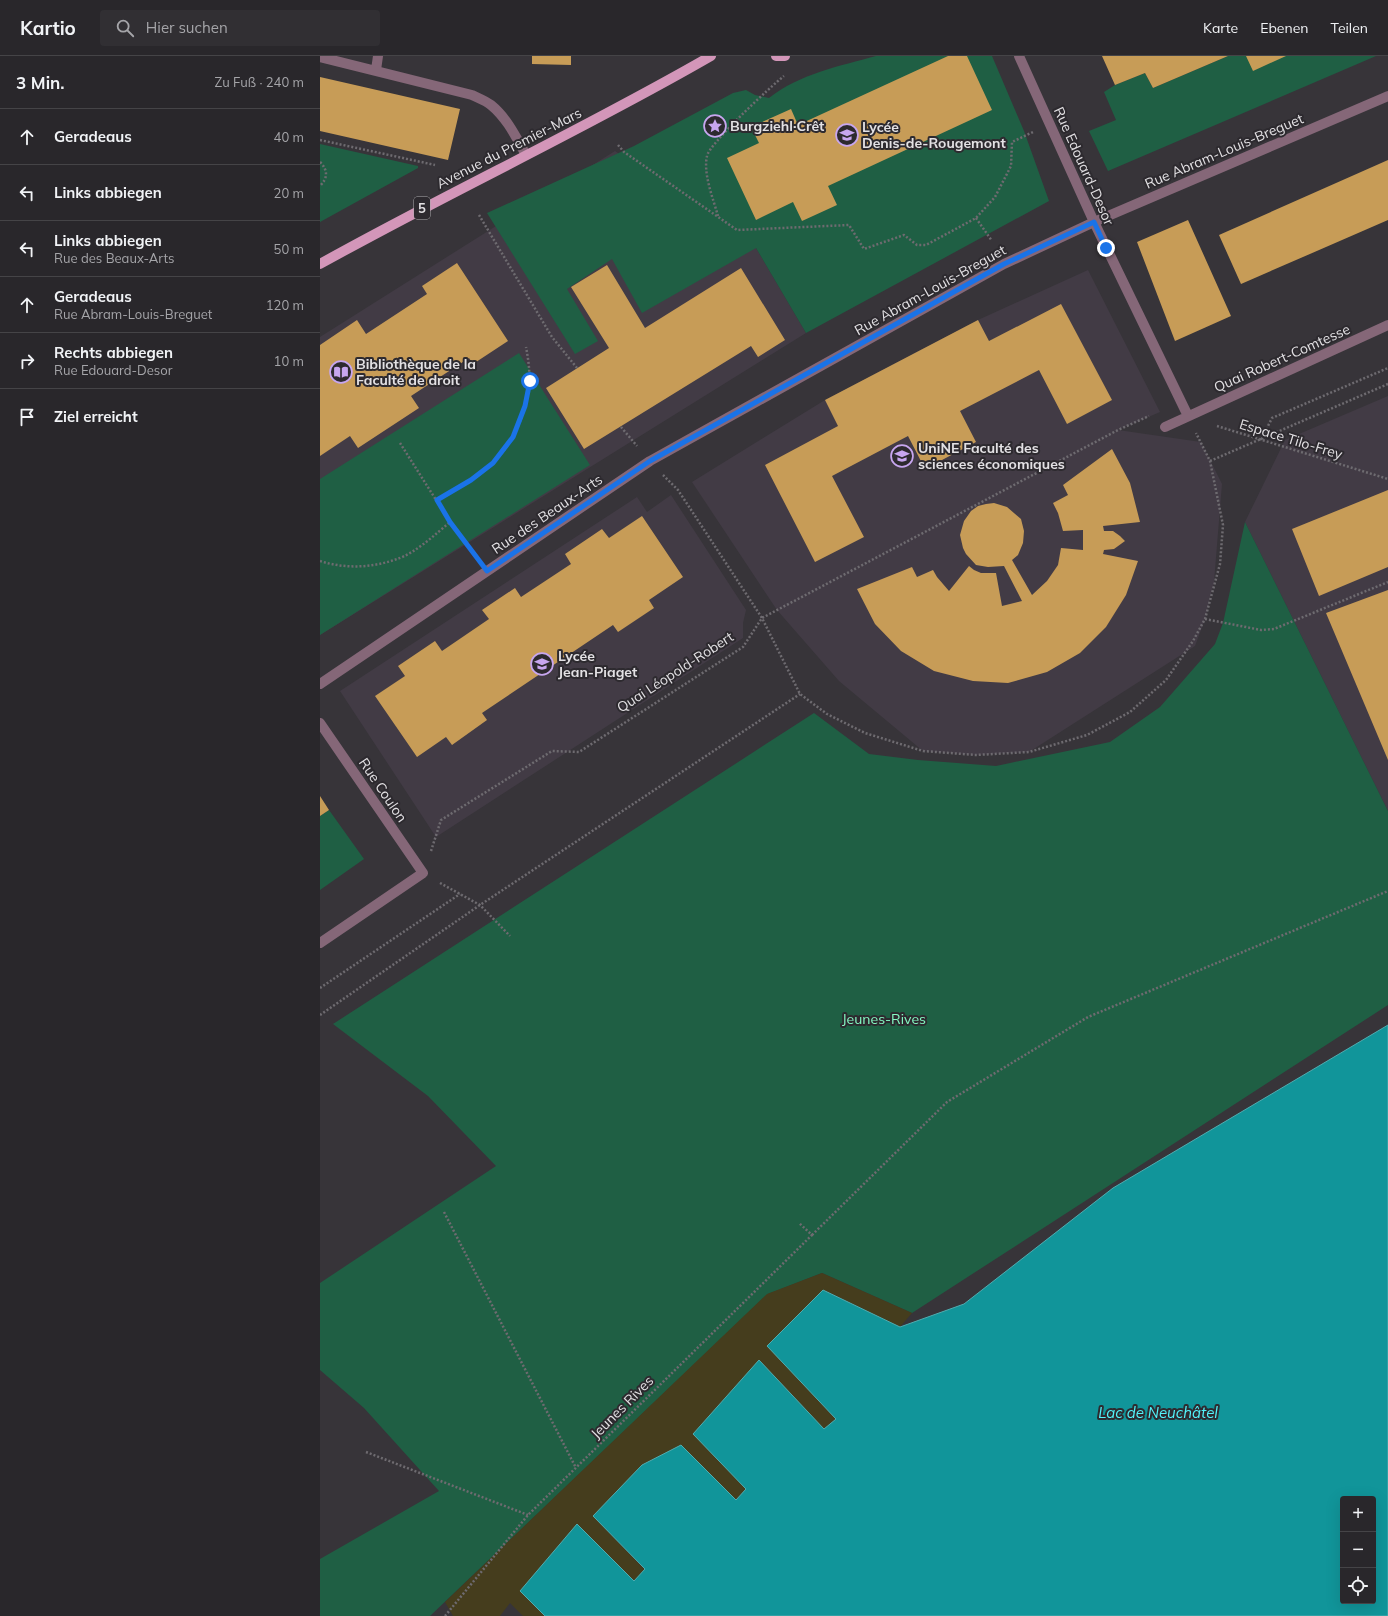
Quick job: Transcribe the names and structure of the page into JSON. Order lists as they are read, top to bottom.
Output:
{
  "streets": {
    "main road": ["Avenue du Premier-Mars", "5"],
    "street": [
      "Rue Abram-Louis-Breguet",
      "Rue Edouard-Desor",
      "Quai Robert-Comtesse",
      "Rue des Beaux-Arts",
      "Rue Coulon"
    ],
    "path": ["Espace Tilo-Frey", "Quai Léopold-Robert", "Jeunes Rives"]
  },
  "crossings": [
    ["Rue Abram-Louis-Breguet", "Rue Edouard-Desor"],
    ["Rue Abram-Louis-Breguet", "Rue des Beaux-Arts"],
    ["Rue Edouard-Desor", "Quai Robert-Comtesse"],
    ["Rue Edouard-Desor", "Espace Tilo-Frey"],
    ["Quai Robert-Comtesse", "Espace Tilo-Frey"],
    ["Quai Léopold-Robert", "Rue Coulon"]
  ],
  "water": ["Lac de Neuchâtel"],
  "parks": ["Jeunes-Rives"],
  "places": {
    "place": ["Burgziehl·Crêt"],
    "school or university": ["Lycée Denis-de-Rougemont", "UniNE Faculté des sciences économiques", "Lycée Jean-Piaget"],
    "library": ["Bibliothèque de la Faculté de droit"]
  },
  "page": {
    "header": "Kartio",
    "search": "Hier suchen",
    "nav": ["Karte", "Ebenen", "Teilen"],
    "heading": ["3 Min.", "Zu Fuß · 240 m"],
    "list": [
      ["Geradeaus", "40 m"],
      ["Links abbiegen", "20 m"],
      ["Links abbiegen", "Rue des Beaux-Arts", "50 m"],
      ["Geradeaus", "Rue Abram-Louis-Breguet", "120 m"],
      ["Rechts abbiegen", "Rue Edouard-Desor", "10 m"],
      "Ziel erreicht"
    ],
    "map_buttons": ["+", "−"]
  }
}
